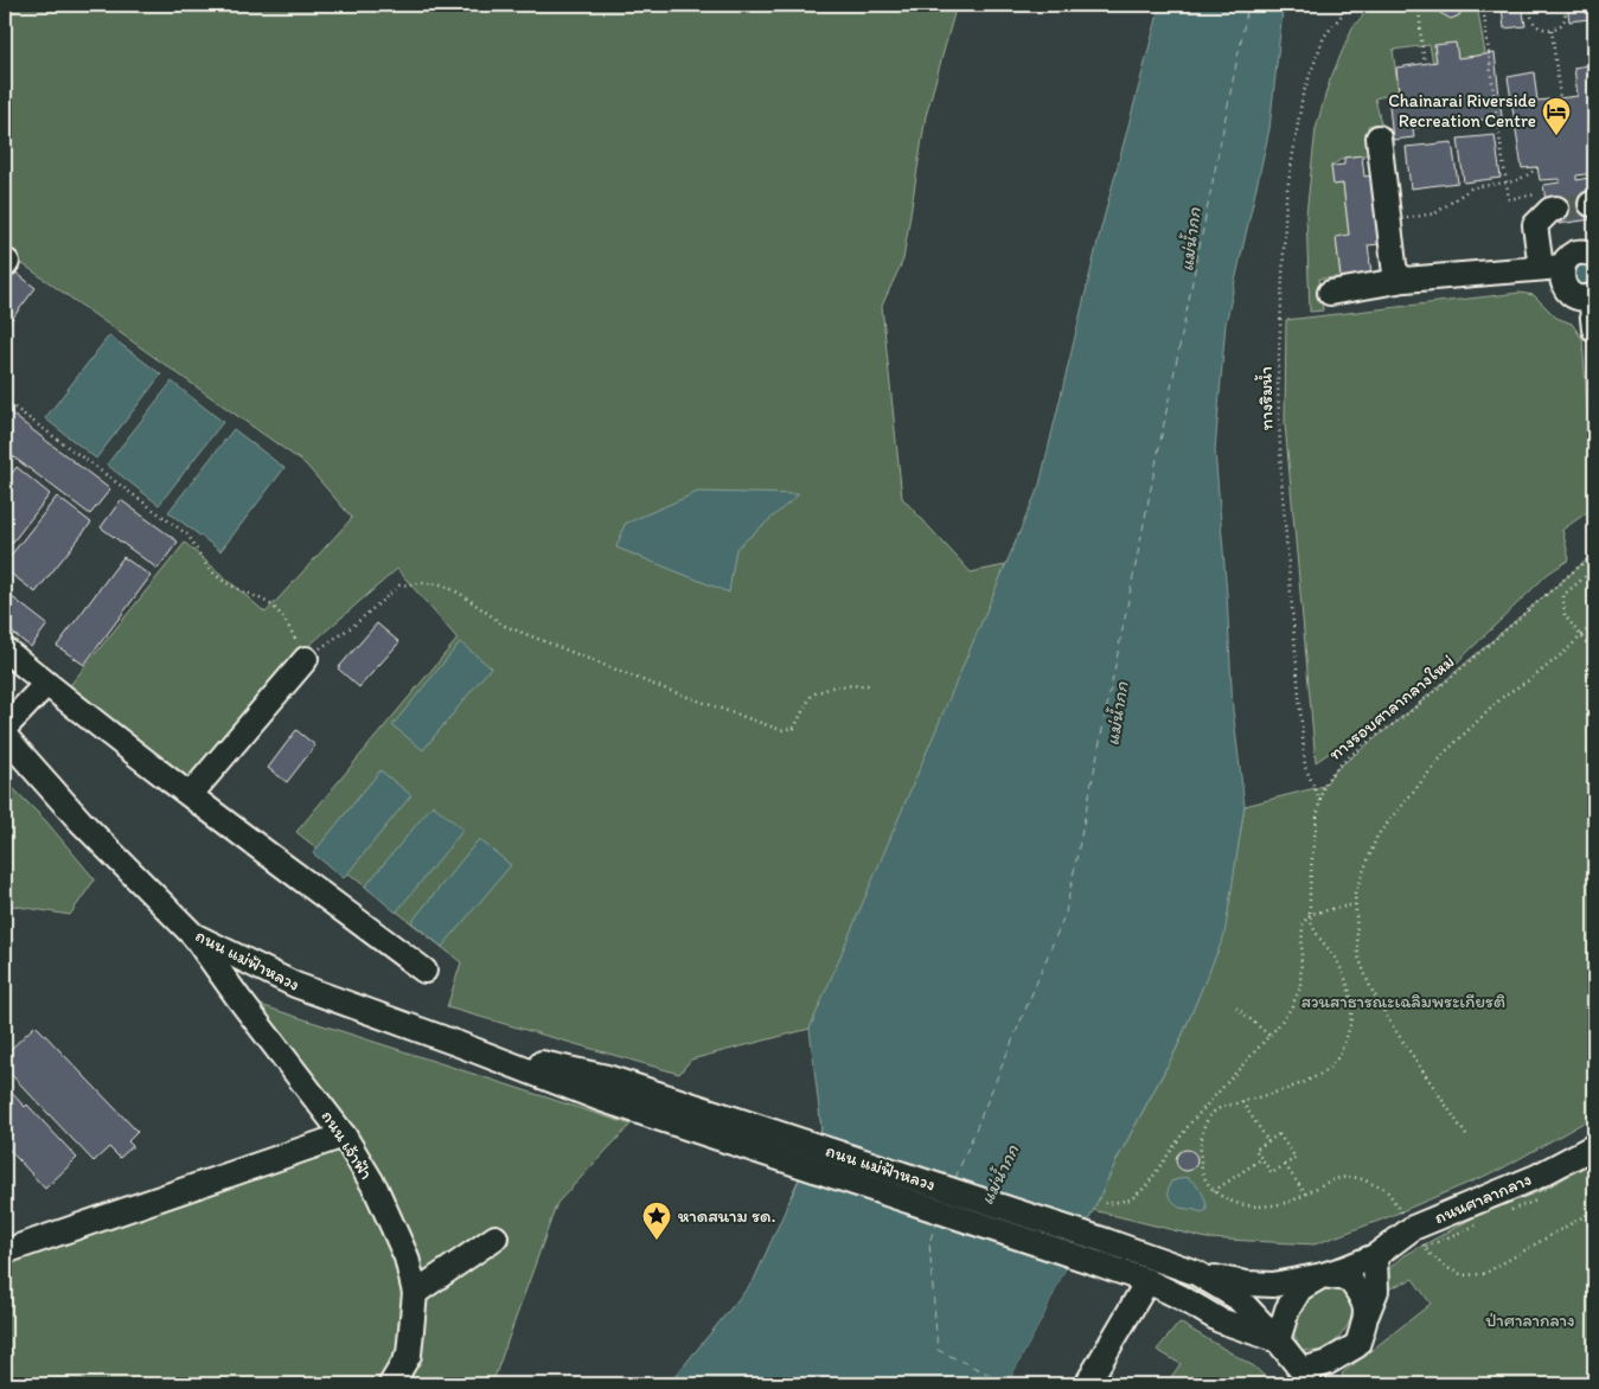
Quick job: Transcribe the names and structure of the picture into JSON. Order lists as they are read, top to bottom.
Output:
{
  "streets": {
    "street": ["ถนน แม่ฟ้าหลวง", "ถนน เจ้าฟ้า", "ถนนศาลากลาง"],
    "path": ["ทางริมน้ำ", "ทางรอบศาลากลางใหม่"]
  },
  "crossings": [
    ["ทางริมน้ำ", "ทางรอบศาลากลางใหม่"],
    ["ถนน แม่ฟ้าหลวง", "ถนน เจ้าฟ้า"],
    ["ถนน แม่ฟ้าหลวง", "ถนนศาลากลาง"]
  ],
  "water": ["แม่น้ำกก"],
  "parks": ["สวนสาธารณะเฉลิมพระเกียรติ", "ป่าศาลากลาง"],
  "places": {
    "hotel": ["Chainarai Riverside Recreation Centre"],
    "place": ["หาดสนาม รด."]
  }
}
